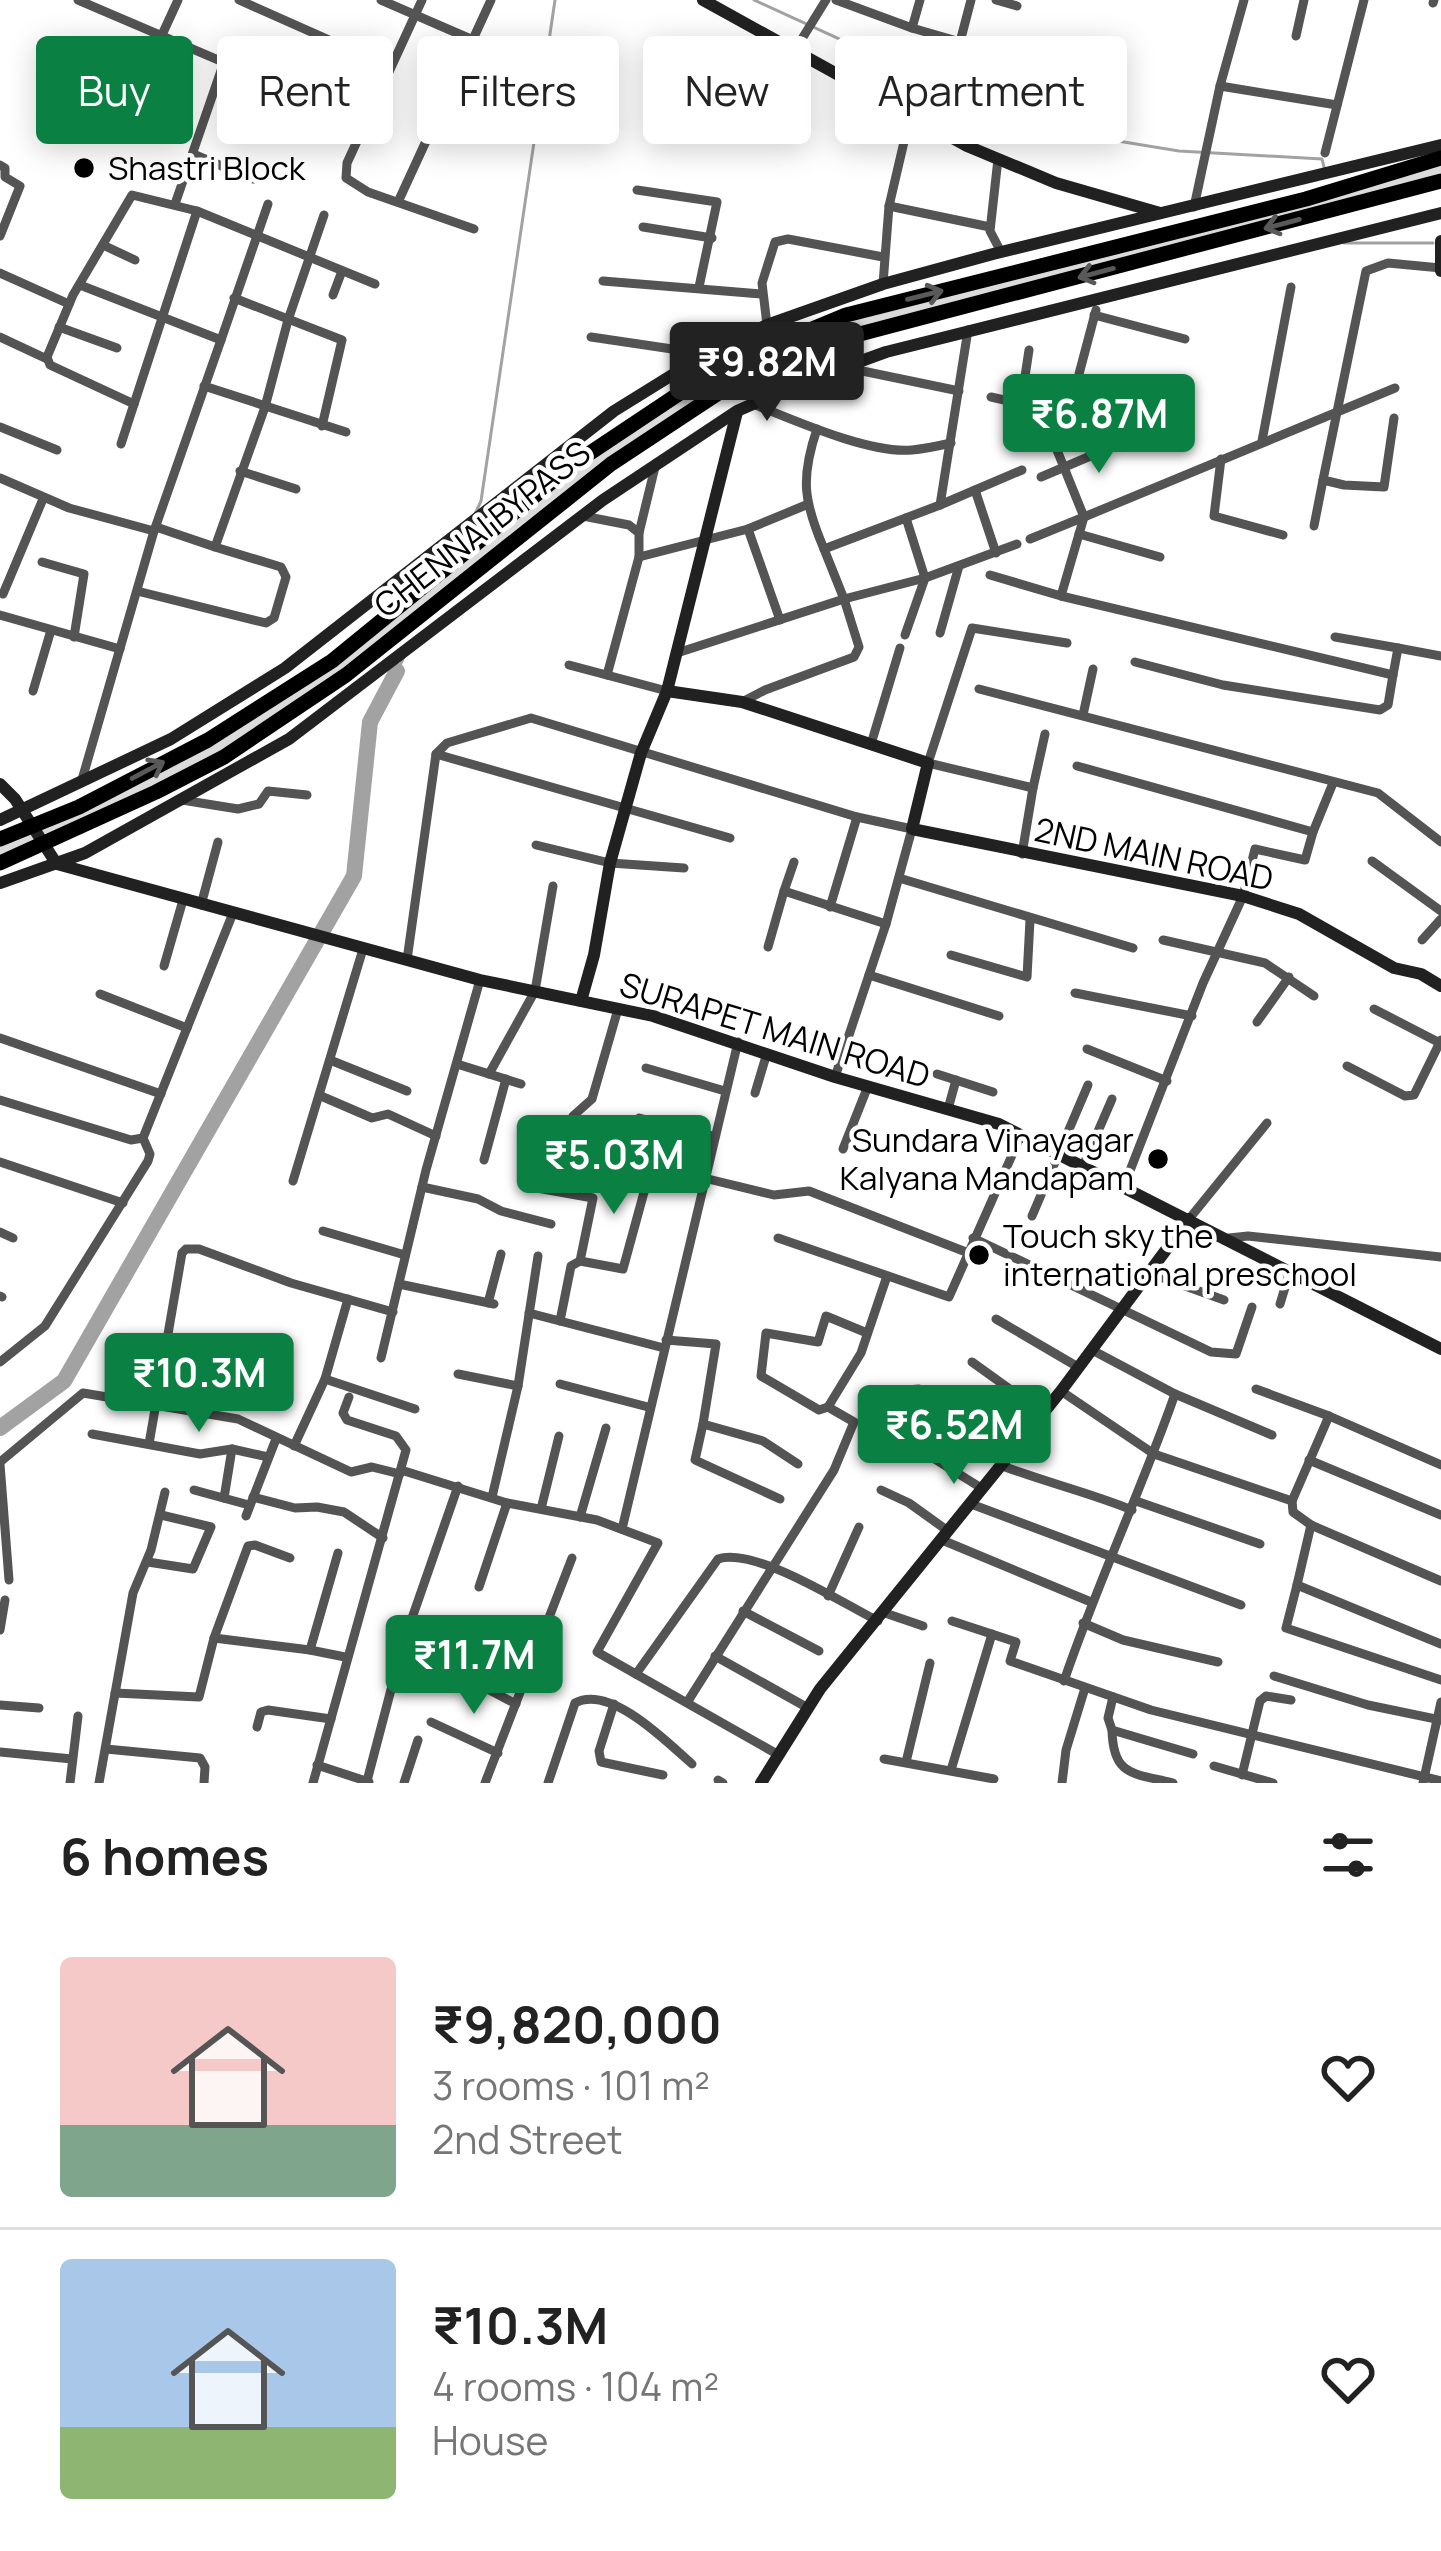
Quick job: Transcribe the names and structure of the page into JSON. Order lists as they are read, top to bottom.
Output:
{
  "streets": {
    "highway": ["CHENNAI BYPASS"],
    "street": ["2ND MAIN ROAD", "SURAPET MAIN ROAD"]
  },
  "places": ["Shastri Block", "Sundara Vinayagar Kalyana Mandapam", "Touch sky the international preschool"],
  "page": {
    "chip": [
      "Buy",
      "Rent",
      "Filters",
      "New",
      "Apartment"
    ],
    "price": [
      "₹9.82M",
      "₹6.87M",
      "₹5.03M",
      "₹10.3M",
      "₹6.52M",
      "₹11.7M"
    ],
    "heading": "6 homes",
    "list": [
      {
        "name": "₹9,820,000",
        "note": "3 rooms · 101 m² · 2nd Street"
      },
      {
        "name": "₹10.3M",
        "note": "4 rooms · 104 m² · House"
      }
    ]
  }
}
